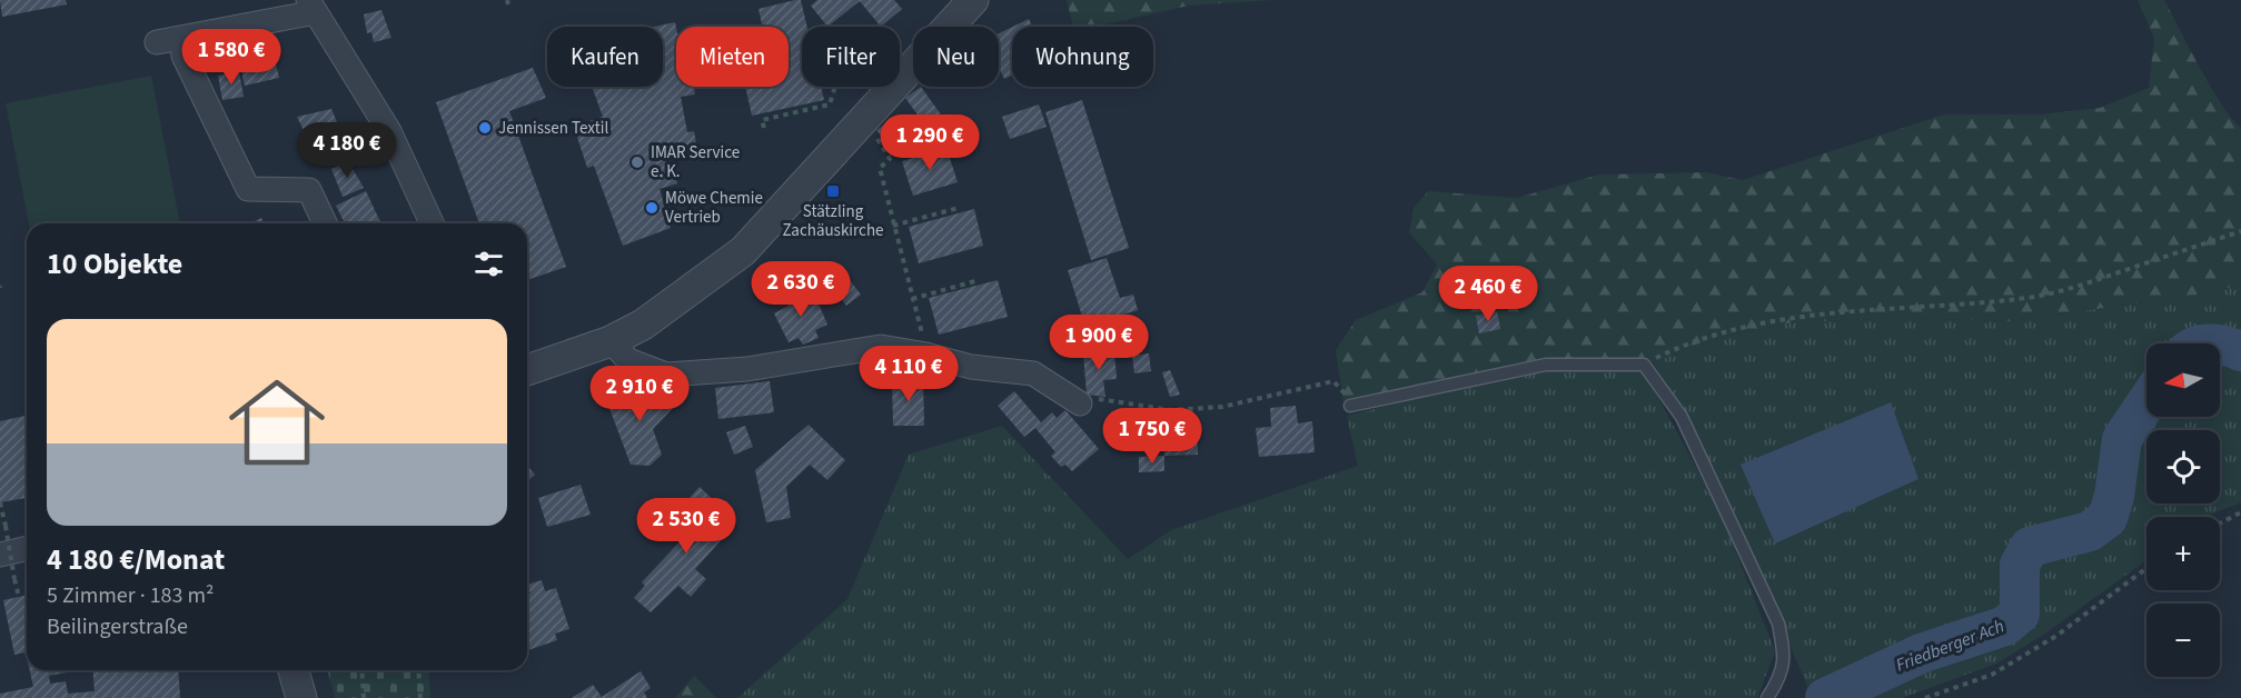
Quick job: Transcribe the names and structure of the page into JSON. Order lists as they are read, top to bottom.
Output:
{
  "water": ["Friedberger Ach"],
  "places": {
    "other": ["Jennissen Textil", "IMAR Service e. K.", "Möwe Chemie Vertrieb"],
    "transit": ["Stätzling Zachäuskirche"]
  },
  "north": "left",
  "page": {
    "chip": [
      "Kaufen",
      "Mieten",
      "Filter",
      "Neu",
      "Wohnung"
    ],
    "price": [
      "1 580 €",
      "1 290 €",
      "4 180 €",
      "2 630 €",
      "2 460 €",
      "1 900 €",
      "4 110 €",
      "2 910 €",
      "1 750 €",
      "2 530 €"
    ],
    "heading": "10 Objekte",
    "list": [
      {
        "name": "4 180 €/Monat",
        "note": "5 Zimmer · 183 m² · Beilingerstraße"
      }
    ],
    "map_buttons": ["+", "−"]
  }
}
